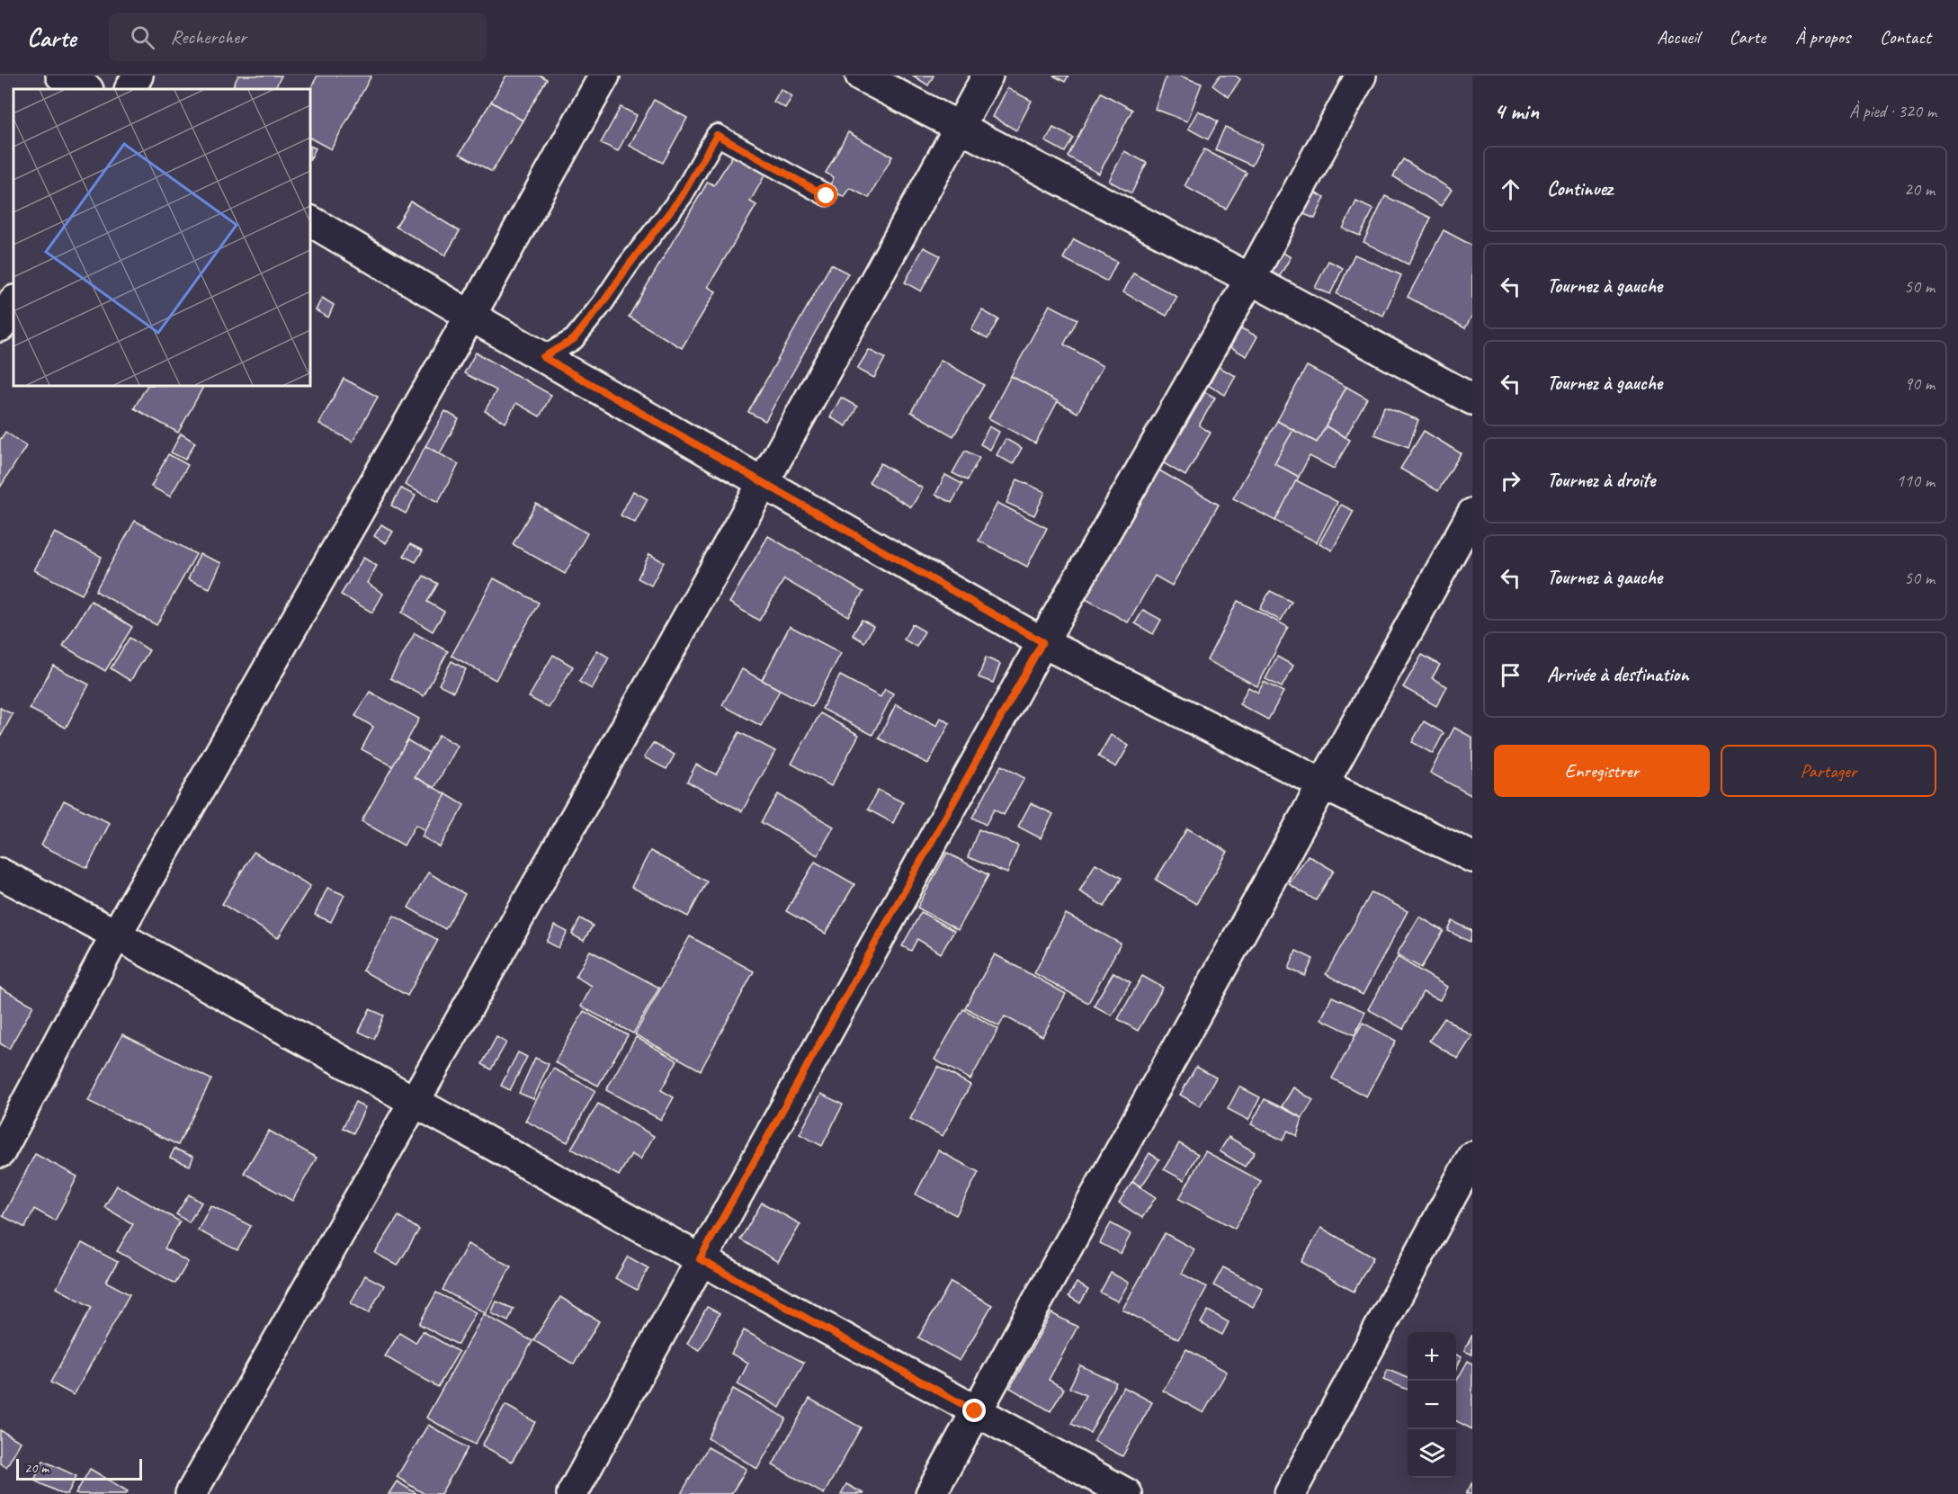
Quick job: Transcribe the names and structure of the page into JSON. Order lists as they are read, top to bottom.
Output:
{
  "scale_bar": "20 m",
  "page": {
    "header": "Carte",
    "search": "Rechercher",
    "nav": [
      "Accueil",
      "Carte",
      "À propos",
      "Contact"
    ],
    "heading": ["4 min", "À pied · 320 m"],
    "list": [
      ["Continuez", "20 m"],
      ["Tournez à gauche", "50 m"],
      ["Tournez à gauche", "90 m"],
      ["Tournez à droite", "110 m"],
      ["Tournez à gauche", "50 m"],
      "Arrivée à destination"
    ],
    "buttons": ["Enregistrer", "Partager"],
    "map_buttons": ["+", "−"],
    "scale": "20 m"
  }
}
